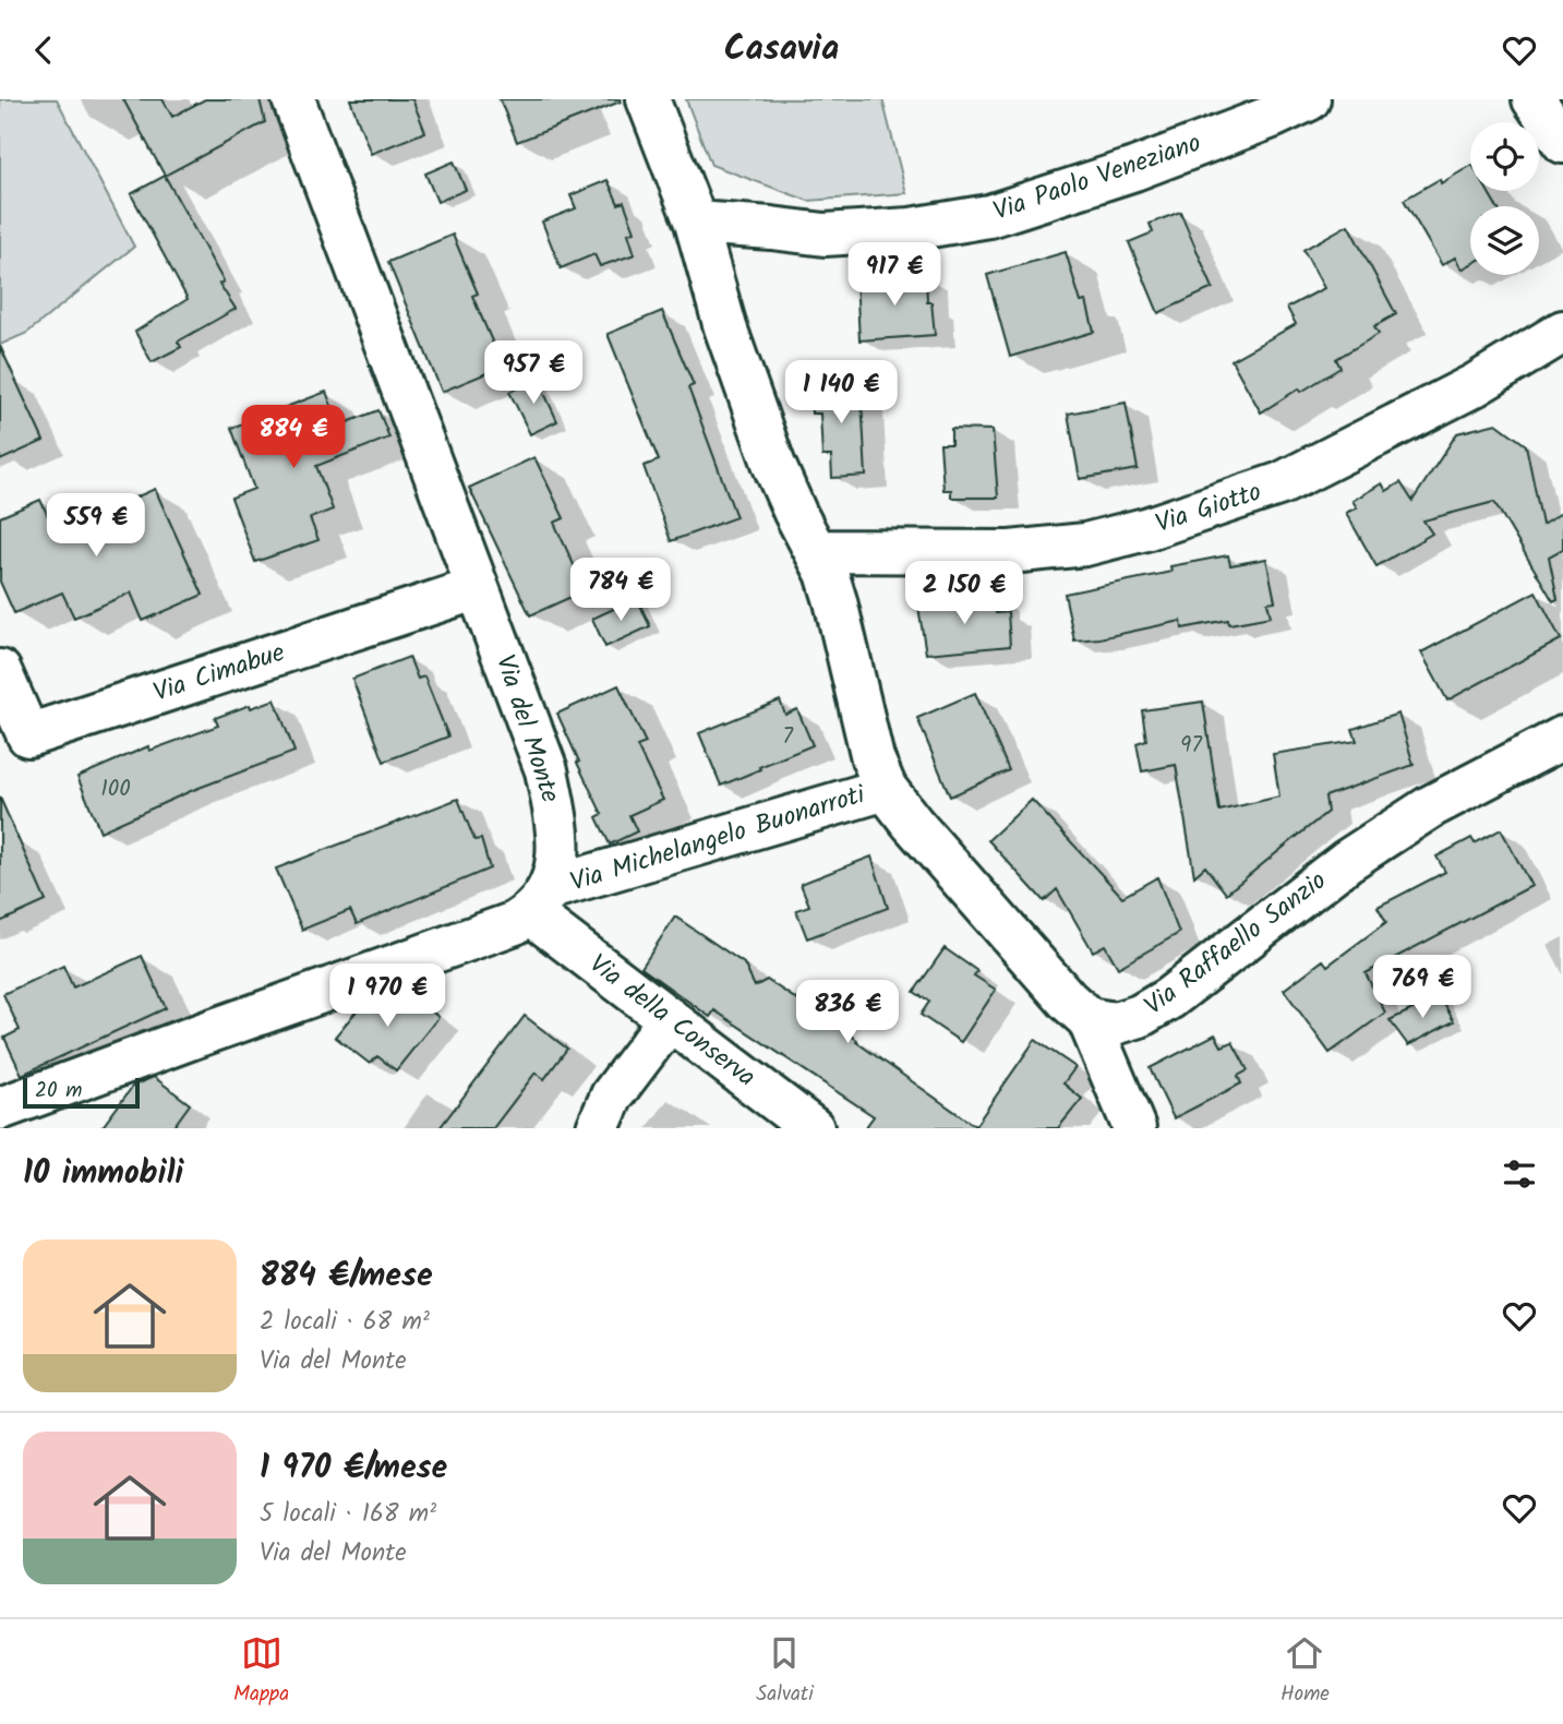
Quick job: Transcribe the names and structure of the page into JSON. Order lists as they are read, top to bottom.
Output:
{
  "streets": {
    "street": [
      "Via Paolo Veneziano",
      "Via Giotto",
      "Via Cimabue",
      "Via del Monte",
      "Via Michelangelo Buonarroti",
      "Via Raffaello Sanzio",
      "Via della Conserva"
    ]
  },
  "crossings": [
    ["Via Cimabue", "Via del Monte"],
    ["Via del Monte", "Via Michelangelo Buonarroti"],
    ["Via del Monte", "Via della Conserva"],
    ["Via Michelangelo Buonarroti", "Via della Conserva"]
  ],
  "house_numbers": ["7", "97", "100"],
  "scale_bar": "20 m",
  "page": {
    "header": "Casavia",
    "price": [
      "917 €",
      "957 €",
      "1 140 €",
      "884 €",
      "559 €",
      "784 €",
      "2 150 €",
      "769 €",
      "1 970 €",
      "836 €"
    ],
    "scale": "20 m",
    "heading": "10 immobili",
    "list": [
      {
        "name": "884 €/mese",
        "note": "2 locali · 68 m² · Via del Monte"
      },
      {
        "name": "1 970 €/mese",
        "note": "5 locali · 168 m² · Via del Monte"
      }
    ],
    "tabs": ["Mappa", "Salvati", "Home"]
  }
}
